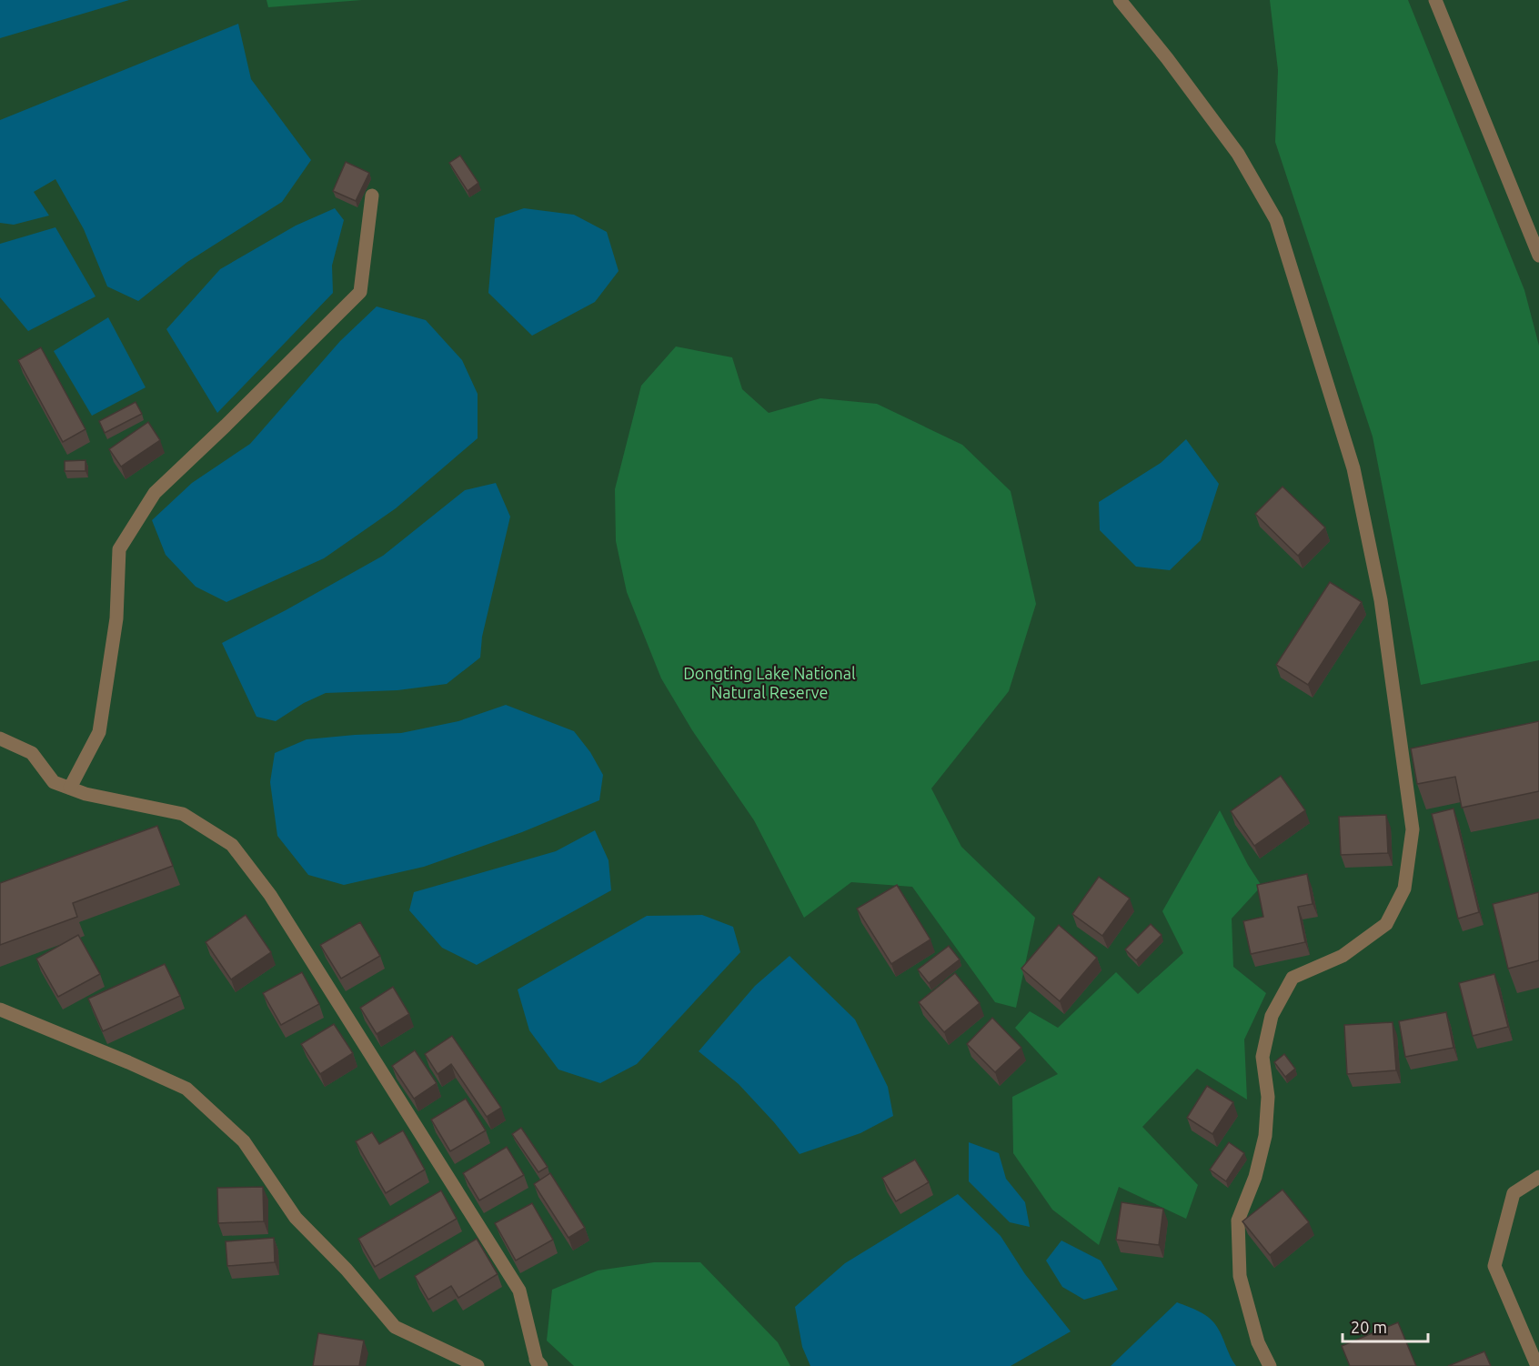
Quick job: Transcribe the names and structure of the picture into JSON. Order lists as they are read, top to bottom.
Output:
{
  "parks": ["Dongting Lake National Natural Reserve"],
  "scale_bar": "20 m"
}
